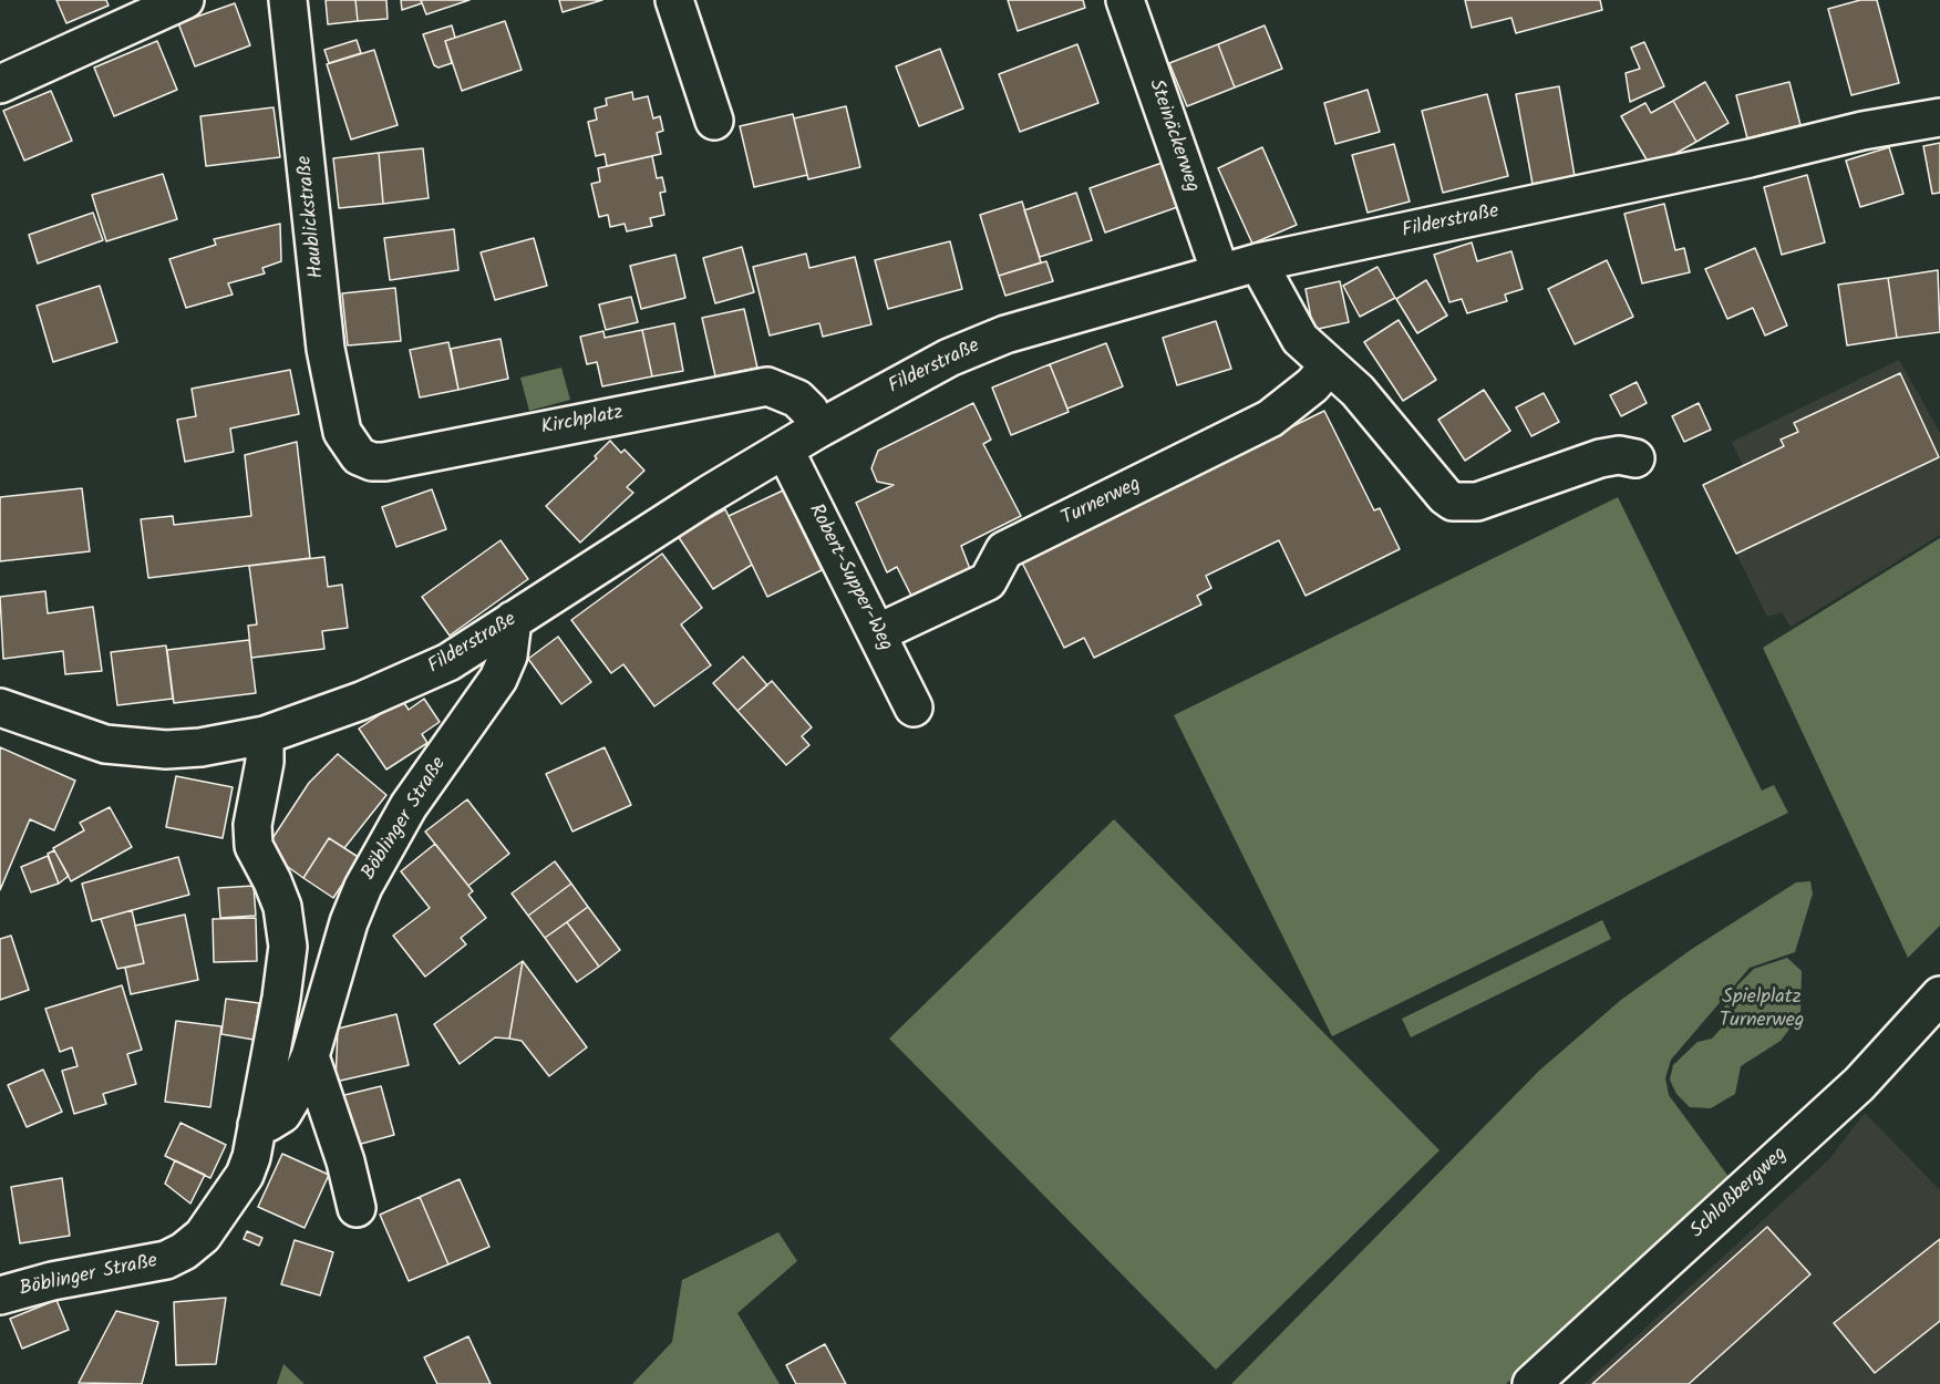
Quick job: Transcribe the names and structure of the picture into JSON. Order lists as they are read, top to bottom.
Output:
{
  "streets": {
    "street": [
      "Steinäckerweg",
      "Haublickstraße",
      "Filderstraße",
      "Kirchplatz",
      "Turnerweg",
      "Robert-Supper-Weg",
      "Böblinger Straße",
      "Schloßbergweg"
    ]
  },
  "crossings": [
    ["Steinäckerweg", "Filderstraße"],
    ["Haublickstraße", "Kirchplatz"],
    ["Filderstraße", "Kirchplatz"],
    ["Filderstraße", "Robert-Supper-Weg"],
    ["Filderstraße", "Böblinger Straße"],
    ["Turnerweg", "Robert-Supper-Weg"]
  ],
  "parks": ["Spielplatz Turnerweg"]
}
